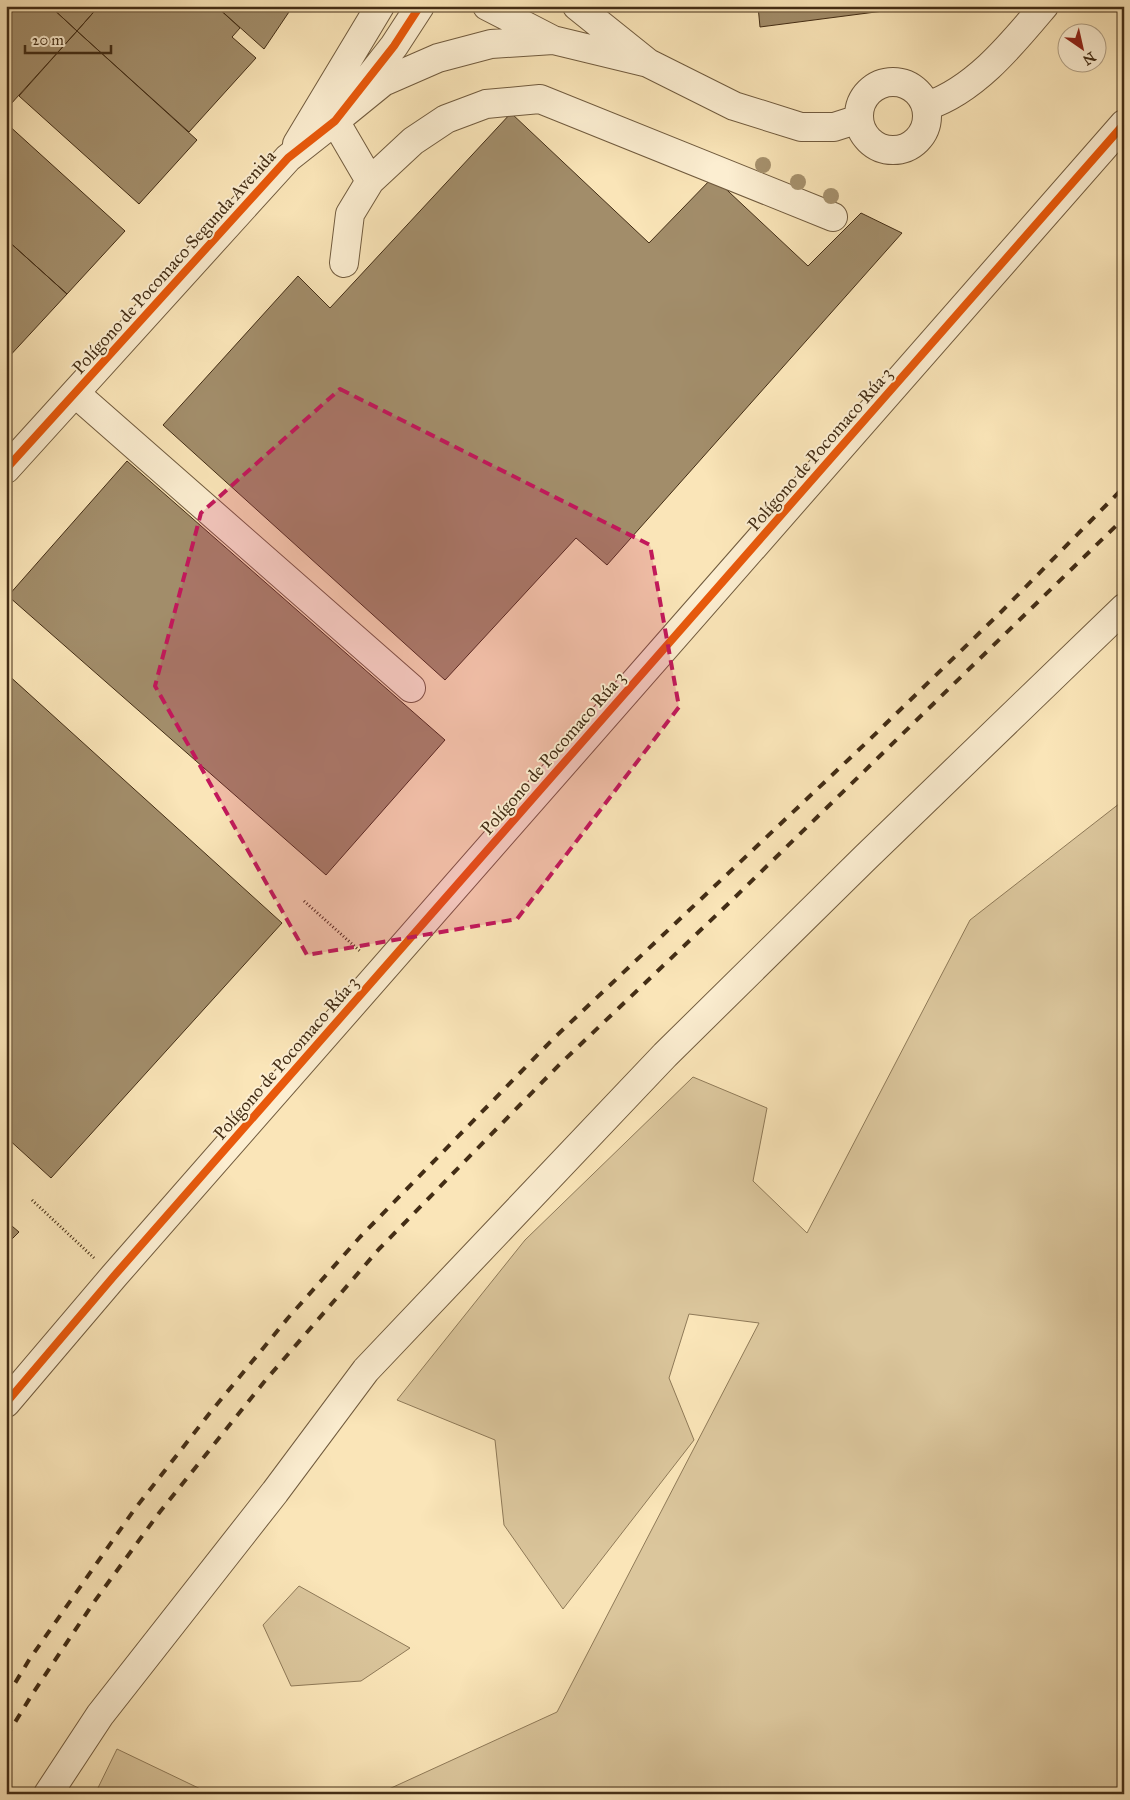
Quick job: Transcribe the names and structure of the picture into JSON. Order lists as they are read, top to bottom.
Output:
{
  "streets": {
    "street": ["Polígono de Pocomaco Segunda Avenida", "Polígono de Pocomaco Rúa 3"]
  },
  "scale_bar": "20 m",
  "north": "bottom right"
}
